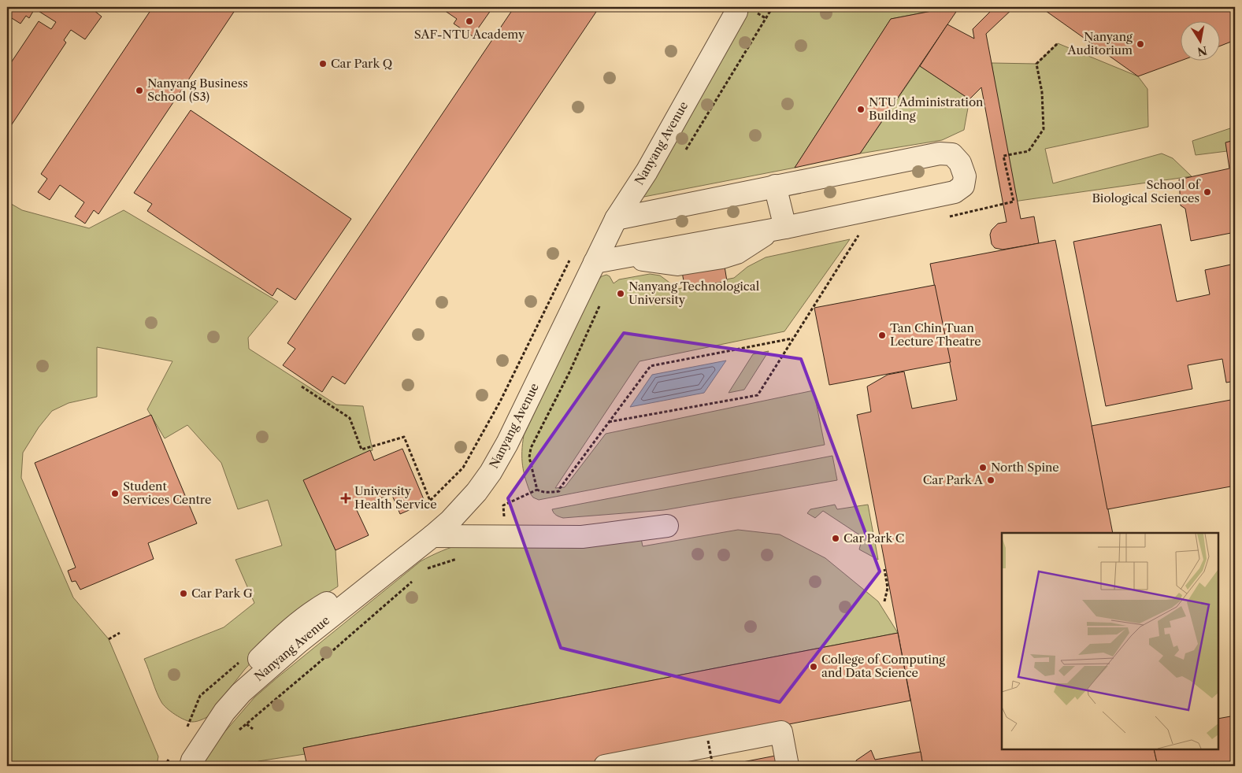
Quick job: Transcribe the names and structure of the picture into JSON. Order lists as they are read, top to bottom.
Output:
{
  "streets": {
    "street": ["Nanyang Avenue"]
  },
  "places": {
    "other": [
      "SAF-NTU Academy",
      "Nanyang Auditorium",
      "Car Park Q",
      "Nanyang Business School (S3)",
      "NTU Administration Building",
      "School of Biological Sciences",
      "Nanyang Technological University",
      "Tan Chin Tuan Lecture Theatre",
      "North Spine",
      "Car Park A",
      "Student Services Centre",
      "Car Park C",
      "Car Park G",
      "College of Computing and Data Science"
    ],
    "health": ["University Health Service"]
  },
  "north": "bottom"
}
